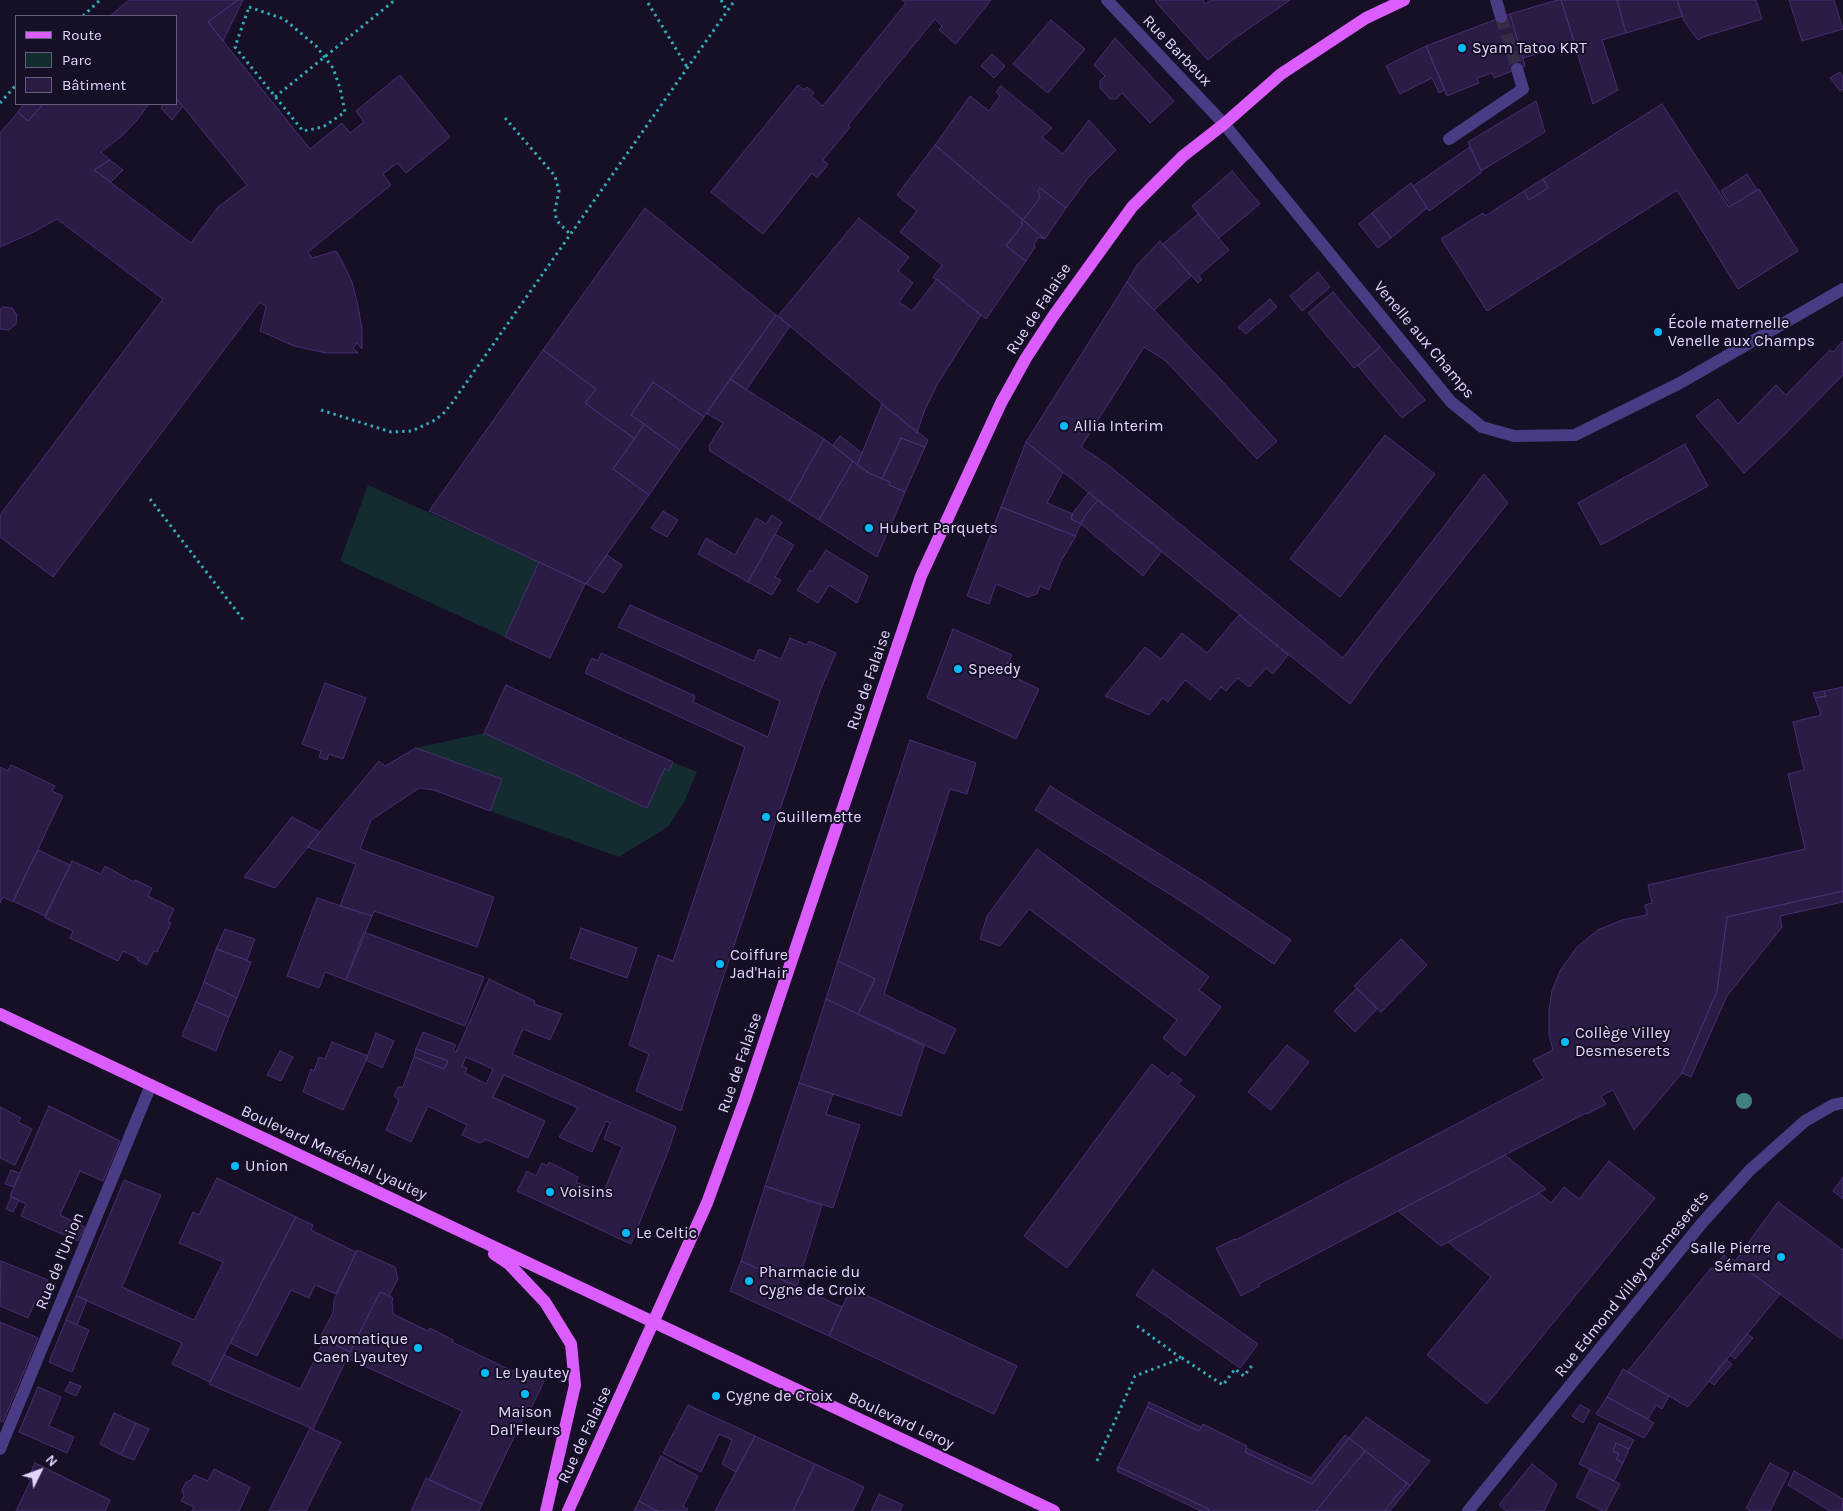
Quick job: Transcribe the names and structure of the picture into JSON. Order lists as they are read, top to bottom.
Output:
{
  "streets": {
    "main road": ["Rue de Falaise", "Boulevard Maréchal Lyautey", "Boulevard Leroy"],
    "street": [
      "Rue Barbeux",
      "Venelle aux Champs",
      "Rue de l'Union",
      "Rue Edmond Villey Desmeserets"
    ]
  },
  "crossings": [
    ["Rue Barbeux", "Rue de Falaise"],
    ["Rue Barbeux", "Venelle aux Champs"],
    ["Rue de Falaise", "Venelle aux Champs"],
    ["Rue de Falaise", "Boulevard Maréchal Lyautey"],
    ["Rue de Falaise", "Boulevard Leroy"],
    ["Boulevard Maréchal Lyautey", "Rue de l'Union"],
    ["Boulevard Maréchal Lyautey", "Boulevard Leroy"]
  ],
  "places": [
    "Syam Tatoo KRT",
    "École maternelle Venelle aux Champs",
    "Allia Interim",
    "Hubert Parquets",
    "Speedy",
    "Guillemette",
    "Coiffure Jad'Hair",
    "Collège Villey Desmeserets",
    "Union",
    "Voisins",
    "Le Celtic",
    "Salle Pierre Sémard",
    "Pharmacie du Cygne de Croix",
    "Lavomatique Caen Lyautey",
    "Le Lyautey",
    "Maison Dal'Fleurs",
    "Cygne de Croix"
  ],
  "legend": ["Route", "Parc", "Bâtiment"],
  "north": "top right"
}
